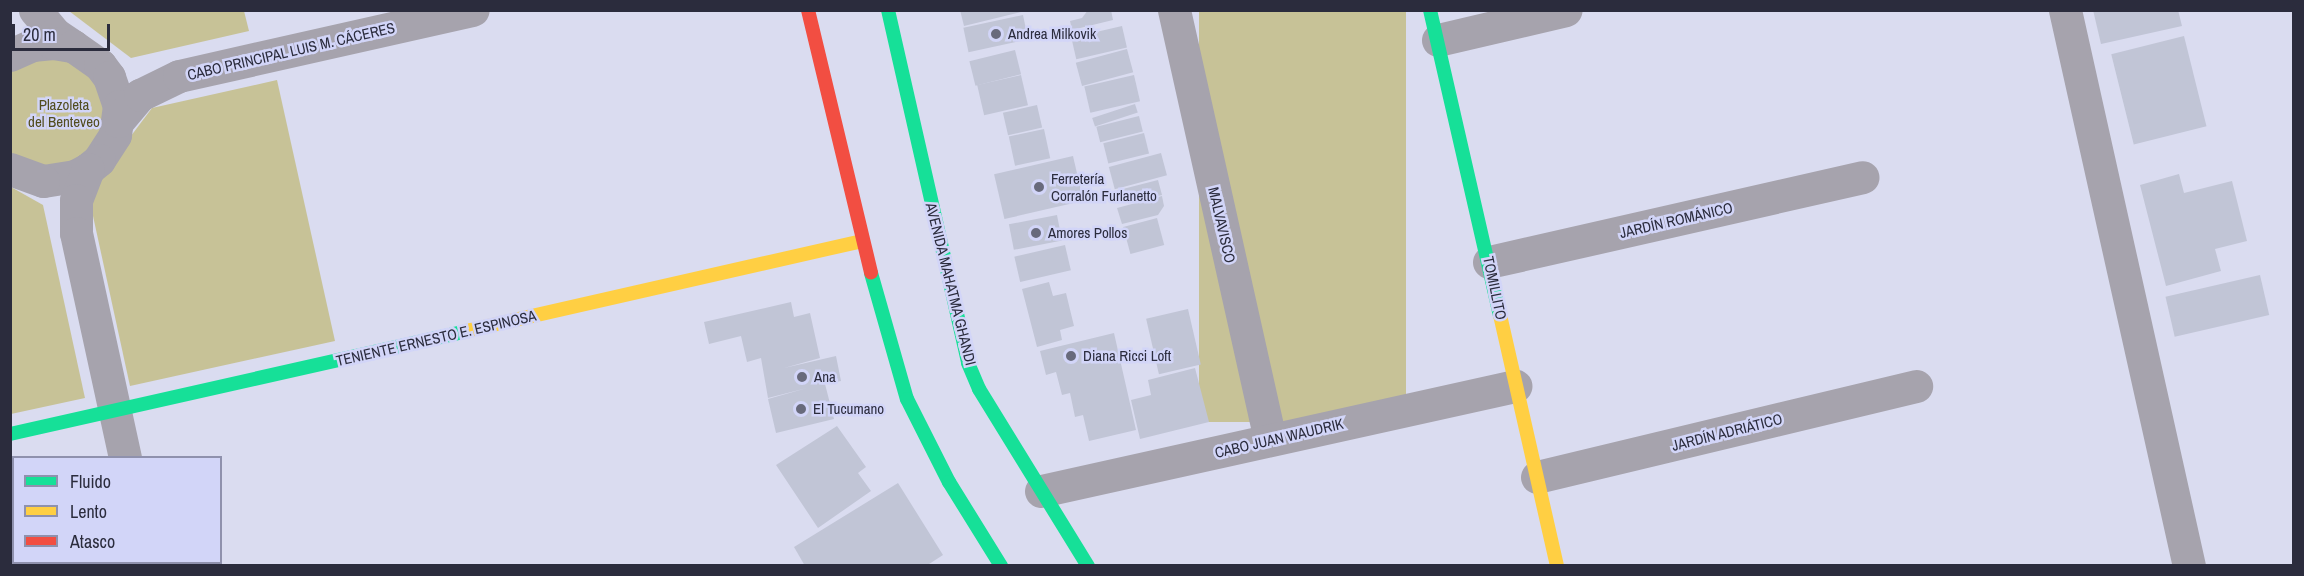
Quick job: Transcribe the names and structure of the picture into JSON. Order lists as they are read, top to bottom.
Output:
{
  "streets": {
    "street": [
      "CABO PRINCIPAL LUIS M. CÁCERES",
      "JARDÍN ROMÁNICO",
      "MALVAVISCO",
      "AVENIDA MAHATMA GHANDI",
      "TOMILLITO",
      "TENIENTE ERNESTO E. ESPINOSA",
      "JARDÍN ADRIÁTICO",
      "CABO JUAN WAUDRIK"
    ]
  },
  "crossings": [
    ["JARDÍN ROMÁNICO", "TOMILLITO"],
    ["MALVAVISCO", "CABO JUAN WAUDRIK"],
    ["AVENIDA MAHATMA GHANDI", "CABO JUAN WAUDRIK"],
    ["TOMILLITO", "JARDÍN ADRIÁTICO"],
    ["TOMILLITO", "CABO JUAN WAUDRIK"]
  ],
  "parks": ["Plazoleta del Benteveo"],
  "places": [
    "Andrea Milkovik",
    "Ferretería Corralón Furlanetto",
    "Amores Pollos",
    "Diana Ricci Loft",
    "Ana",
    "El Tucumano"
  ],
  "legend": ["Fluido", "Lento", "Atasco"],
  "scale_bar": "20 m"
}
